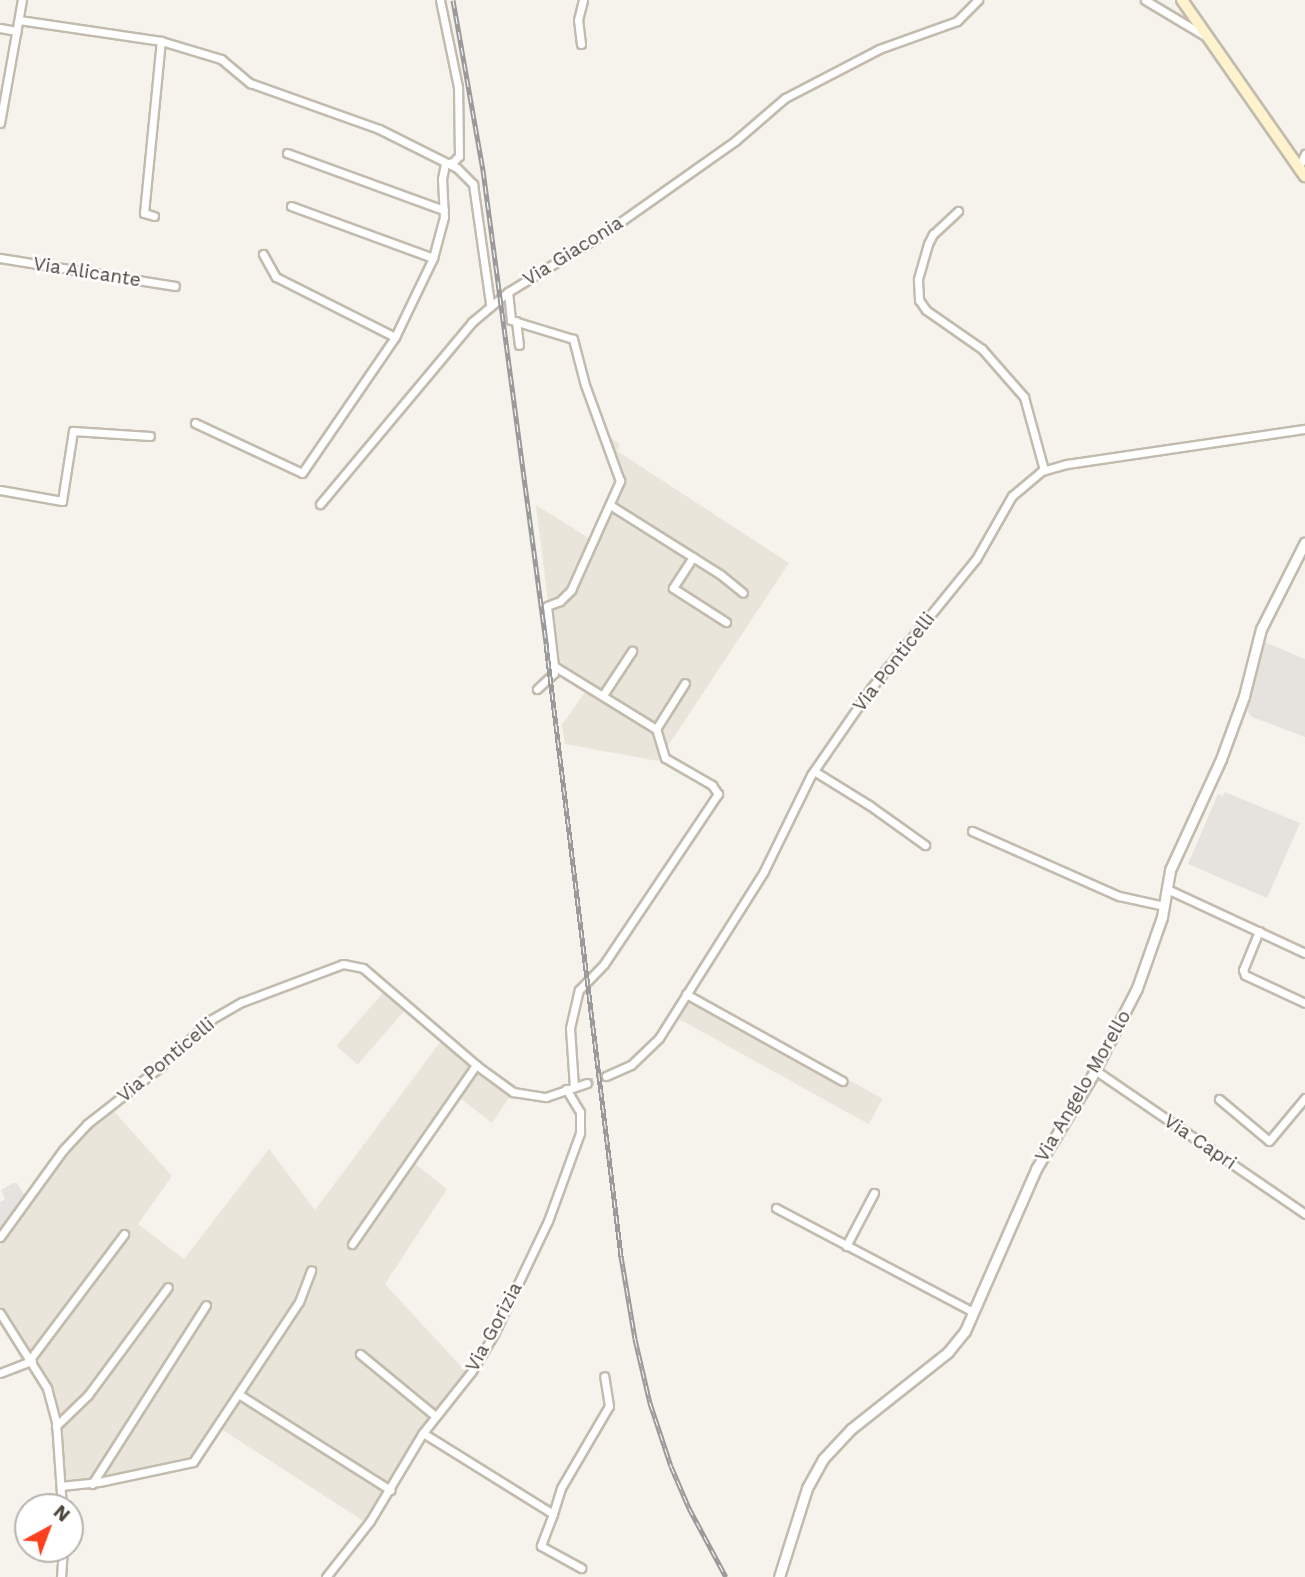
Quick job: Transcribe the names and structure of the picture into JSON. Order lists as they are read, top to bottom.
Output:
{
  "streets": {
    "street": [
      "Via Giaconia",
      "Via Alicante",
      "Via Ponticelli",
      "Via Angelo Morello",
      "Via Capri",
      "Via Gorizia"
    ]
  },
  "crossings": [
    ["Via Ponticelli", "Via Gorizia"],
    ["Via Angelo Morello", "Via Capri"]
  ],
  "north": "top right"
}
